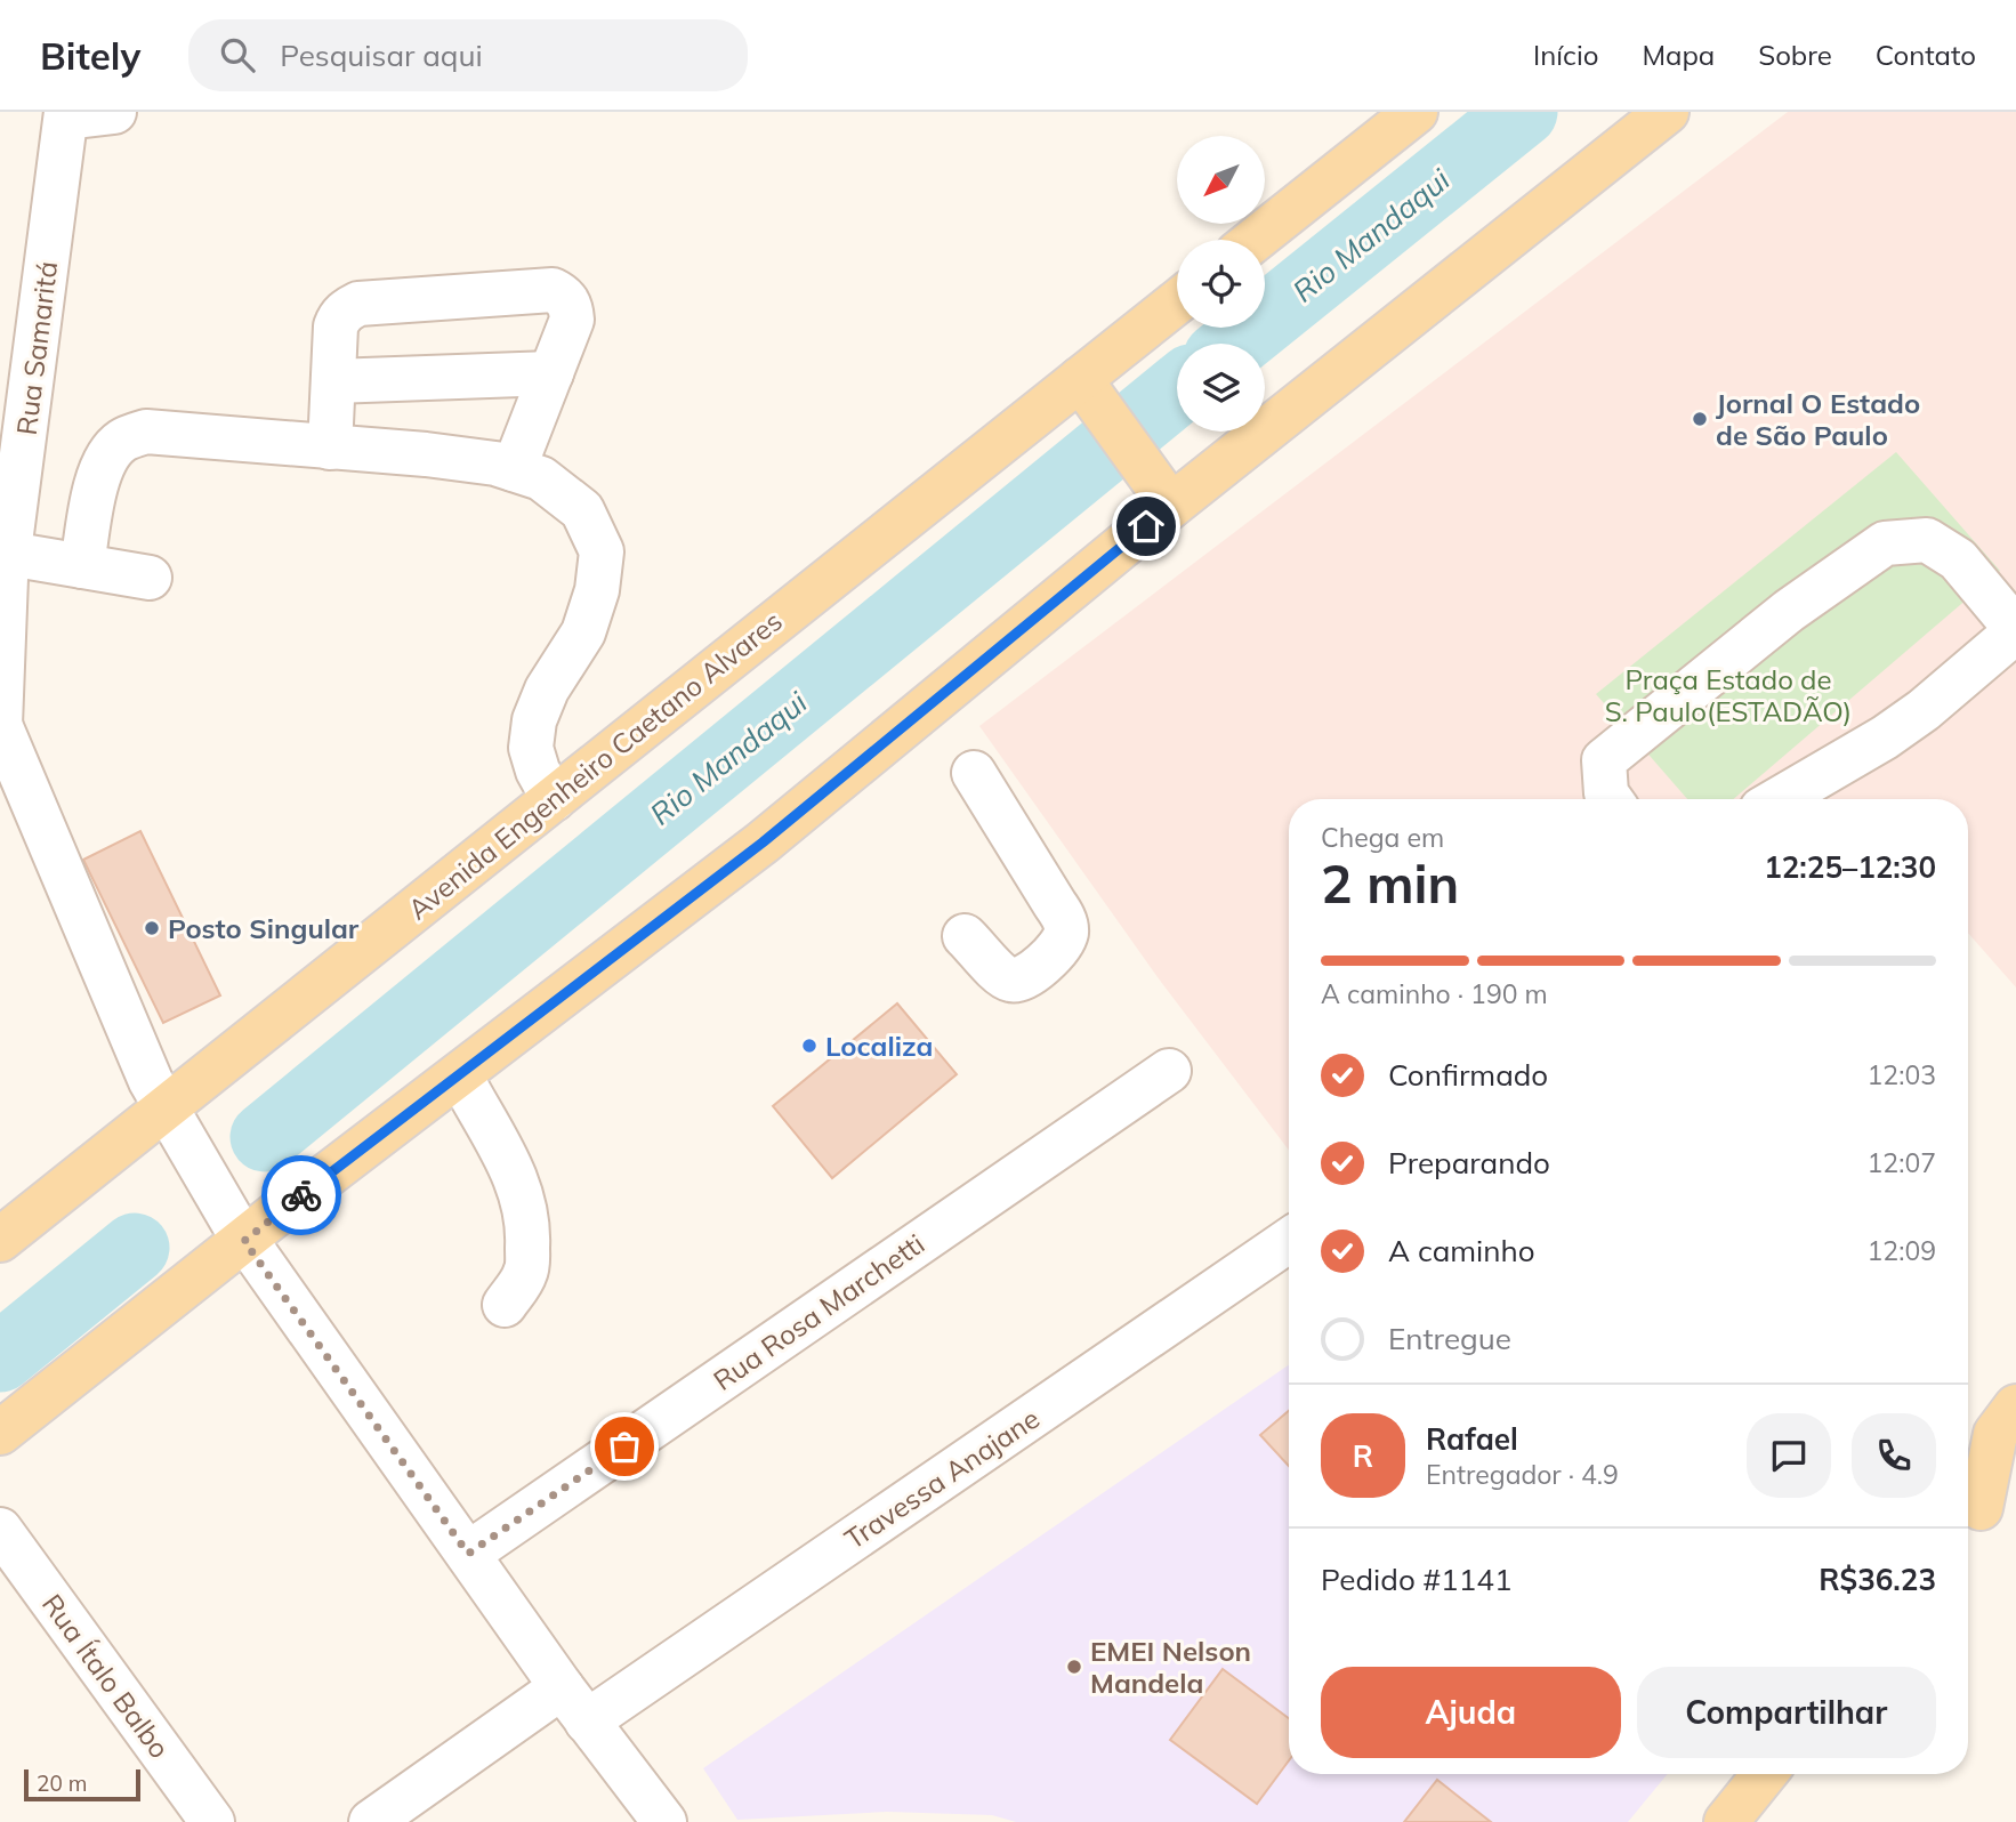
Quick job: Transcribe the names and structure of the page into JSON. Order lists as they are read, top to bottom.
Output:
{
  "streets": {
    "main road": ["Avenida Engenheiro Caetano Alvares"],
    "street": [
      "Rua Samaritá",
      "Rua Rosa Marchetti",
      "Travessa Anajane",
      "Rua Ítalo Balbo"
    ]
  },
  "water": ["Rio Mandaqui"],
  "parks": ["Praça Estado de S. Paulo(ESTADÃO)"],
  "places": [
    "Jornal O Estado de São Paulo",
    "Posto Singular",
    "Localiza",
    "EMEI Nelson Mandela"
  ],
  "scale_bar": "20 m",
  "north": "bottom left",
  "page": {
    "header": "Bitely",
    "search": "Pesquisar aqui",
    "nav": [
      "Início",
      "Mapa",
      "Sobre",
      "Contato"
    ],
    "heading": ["2 min", "Chega em", "12:25–12:30"],
    "panel": [
      "Rafael",
      "Entregador · 4.9",
      "Pedido #1141",
      "R$36.23"
    ],
    "bar": "A caminho · 190 m",
    "list": [
      ["Confirmado", "12:03"],
      ["Preparando", "12:07"],
      ["A caminho", "12:09"],
      "Entregue"
    ],
    "round": "R",
    "buttons": ["Ajuda", "Compartilhar"],
    "scale": "20 m"
  }
}
